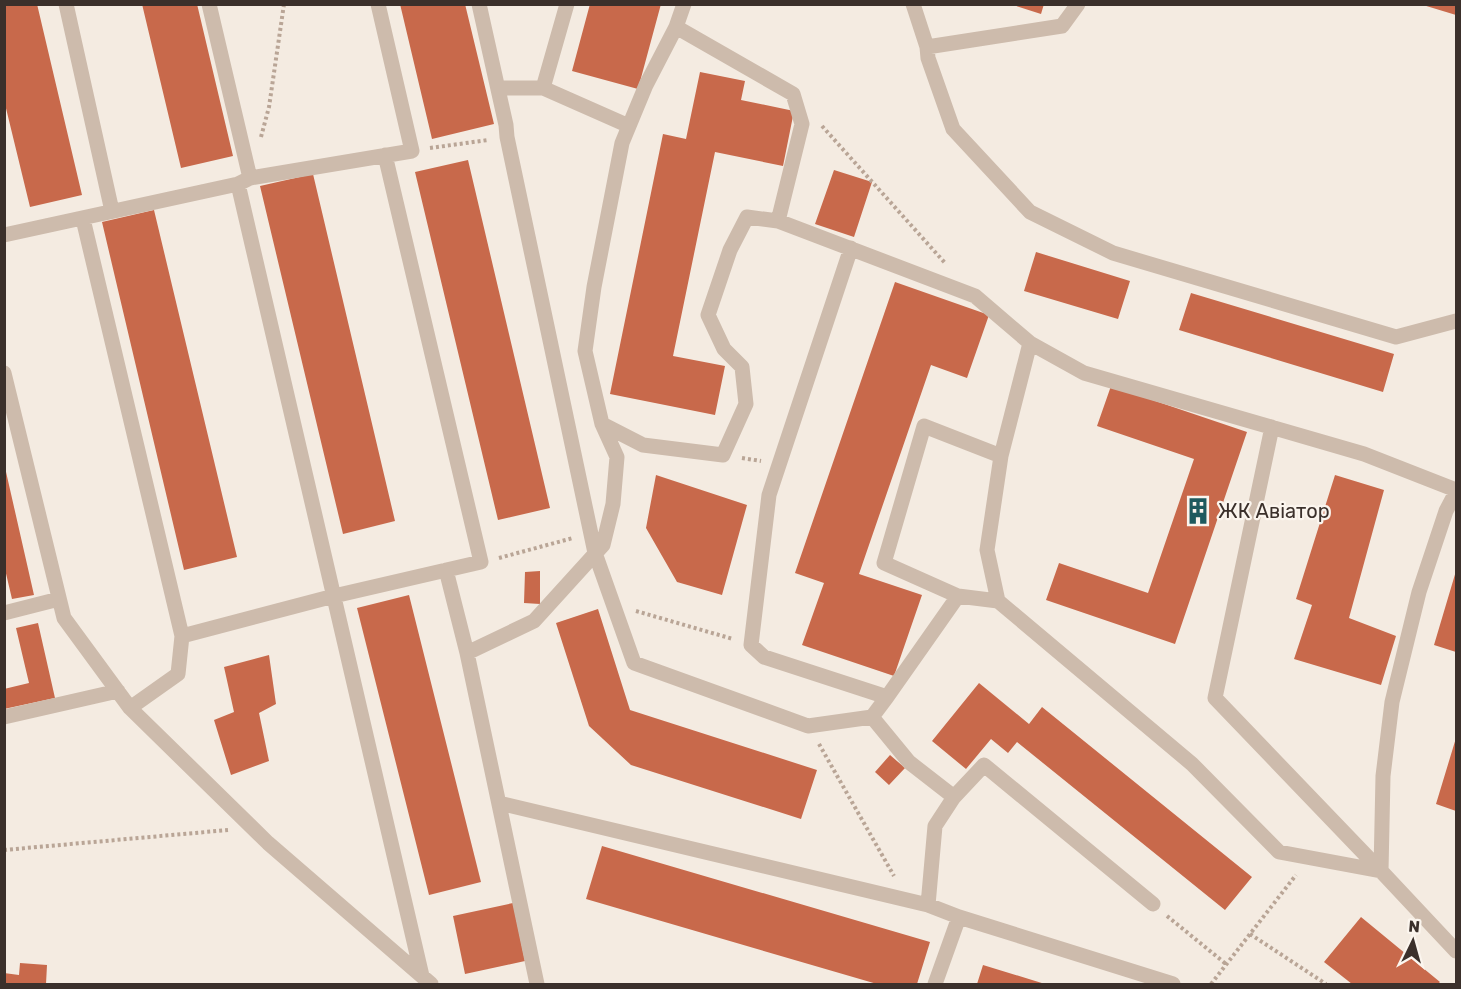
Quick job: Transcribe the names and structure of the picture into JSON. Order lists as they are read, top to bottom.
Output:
{
  "places": {
    "building": ["ЖК Авіатор"]
  },
  "north": "top"
}
